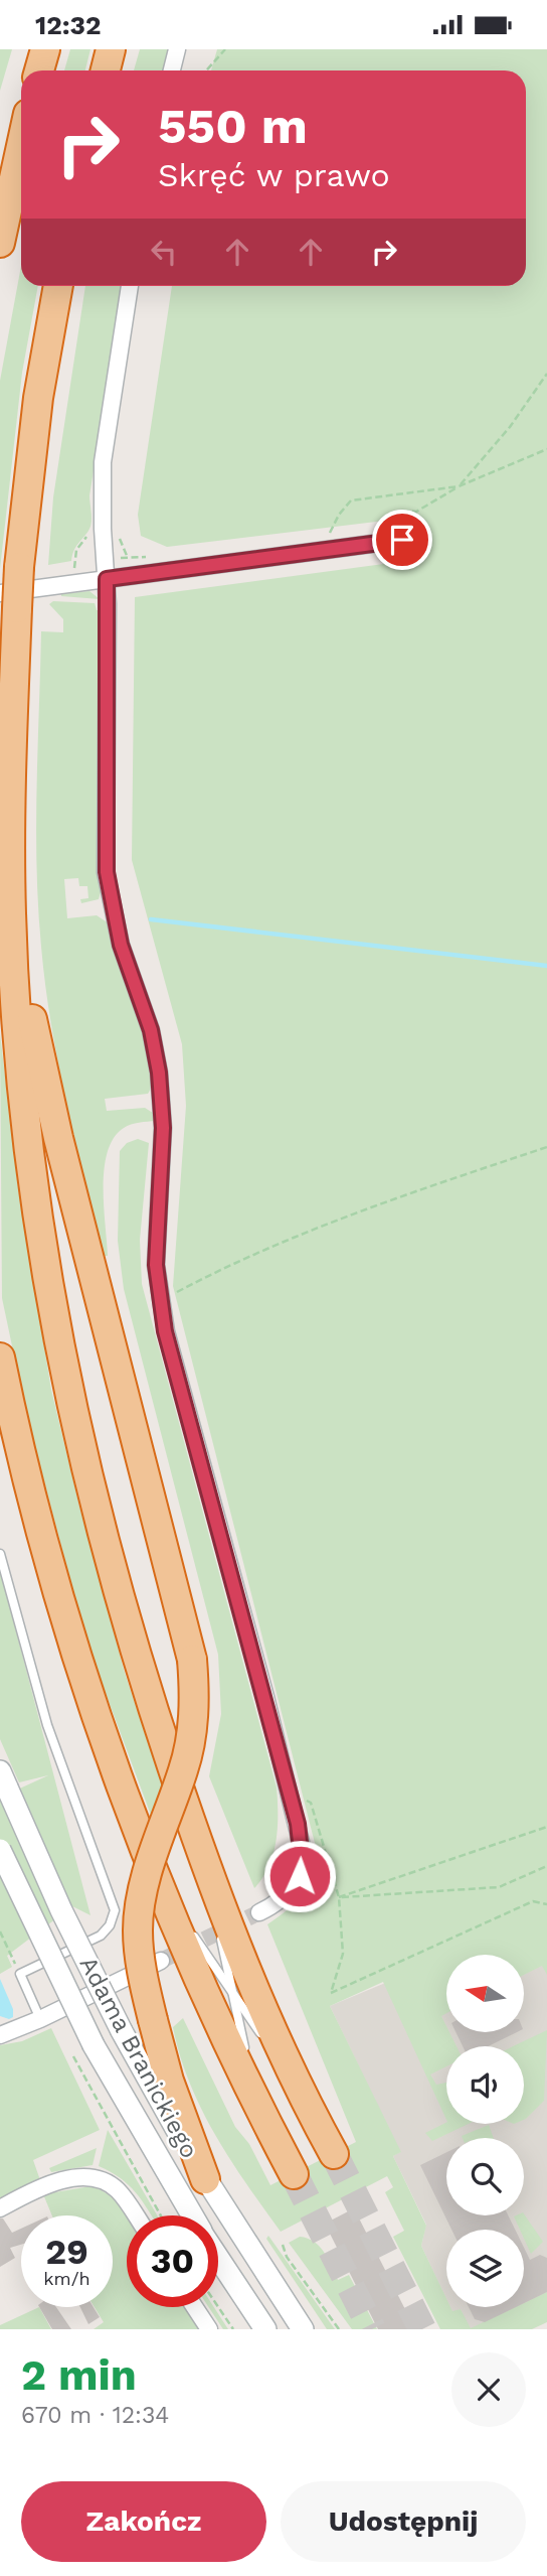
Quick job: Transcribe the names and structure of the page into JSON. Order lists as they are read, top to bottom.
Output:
{
  "streets": {
    "main road": ["Adama Branickiego"]
  },
  "north": "left",
  "page": {
    "status": "12:32",
    "turn": ["550 m", "Skręć w prawo"],
    "speed": "29 km/h",
    "limit": "30",
    "heading": ["2 min", "670 m · 12:34"],
    "buttons": ["Zakończ", "Udostępnij"]
  }
}
